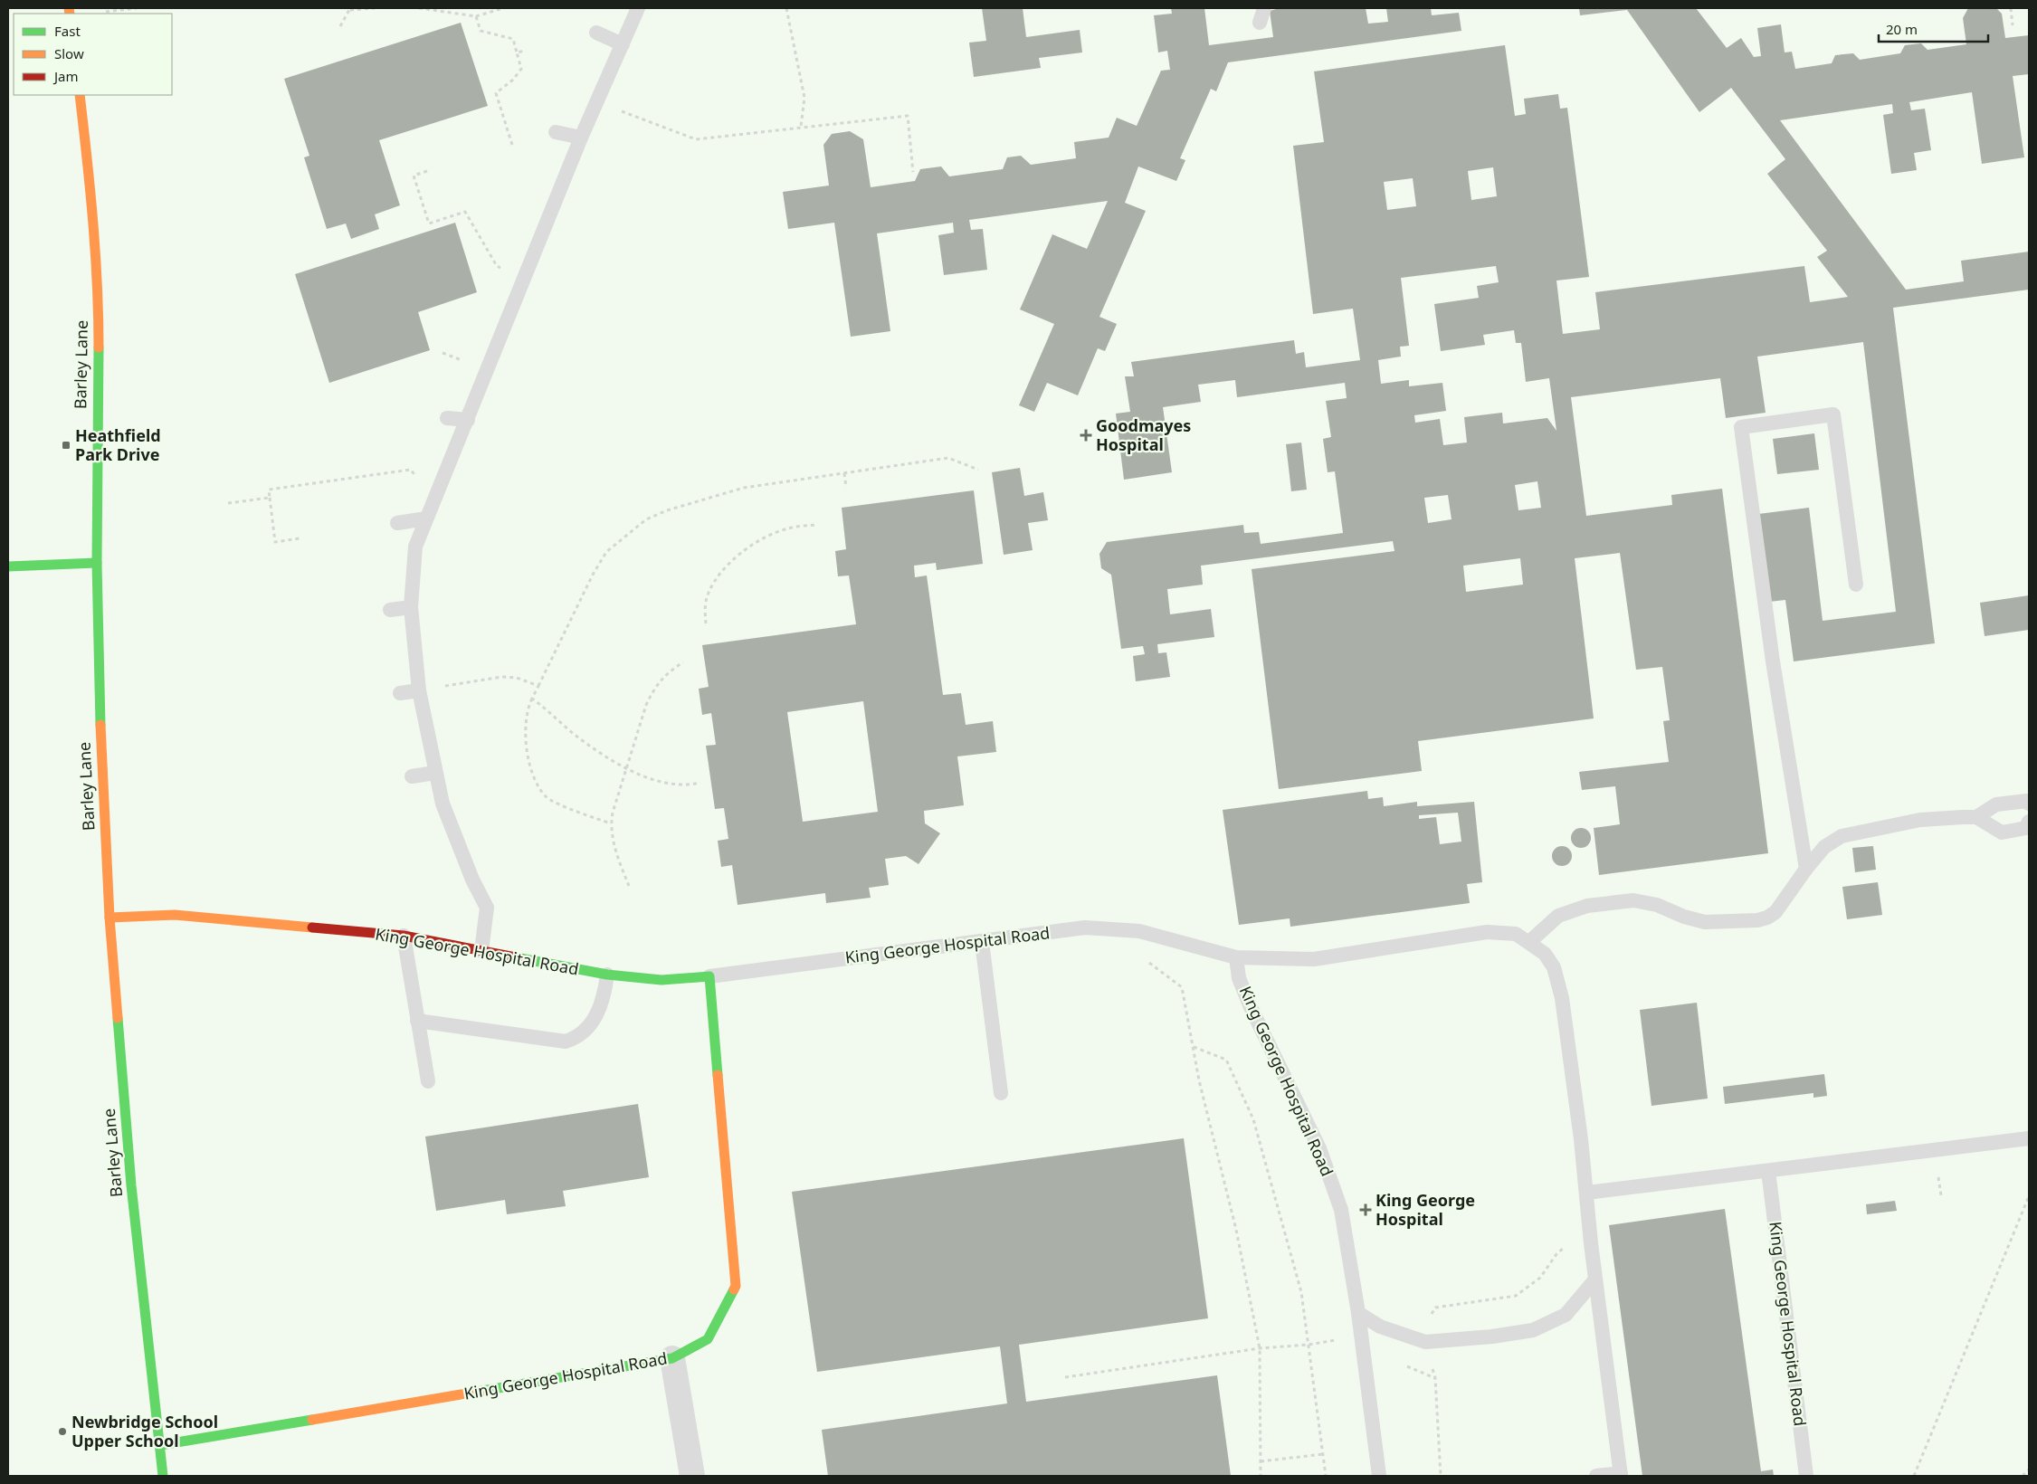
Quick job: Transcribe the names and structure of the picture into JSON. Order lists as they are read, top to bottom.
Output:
{
  "streets": {
    "street": ["Barley Lane", "King George Hospital Road"]
  },
  "crossings": [
    ["Barley Lane", "King George Hospital Road"]
  ],
  "places": {
    "health": ["Goodmayes Hospital", "King George Hospital"],
    "transit": ["Heathfield Park Drive"],
    "other": ["Newbridge School Upper School"]
  },
  "legend": ["Fast", "Slow", "Jam"],
  "scale_bar": "20 m"
}
